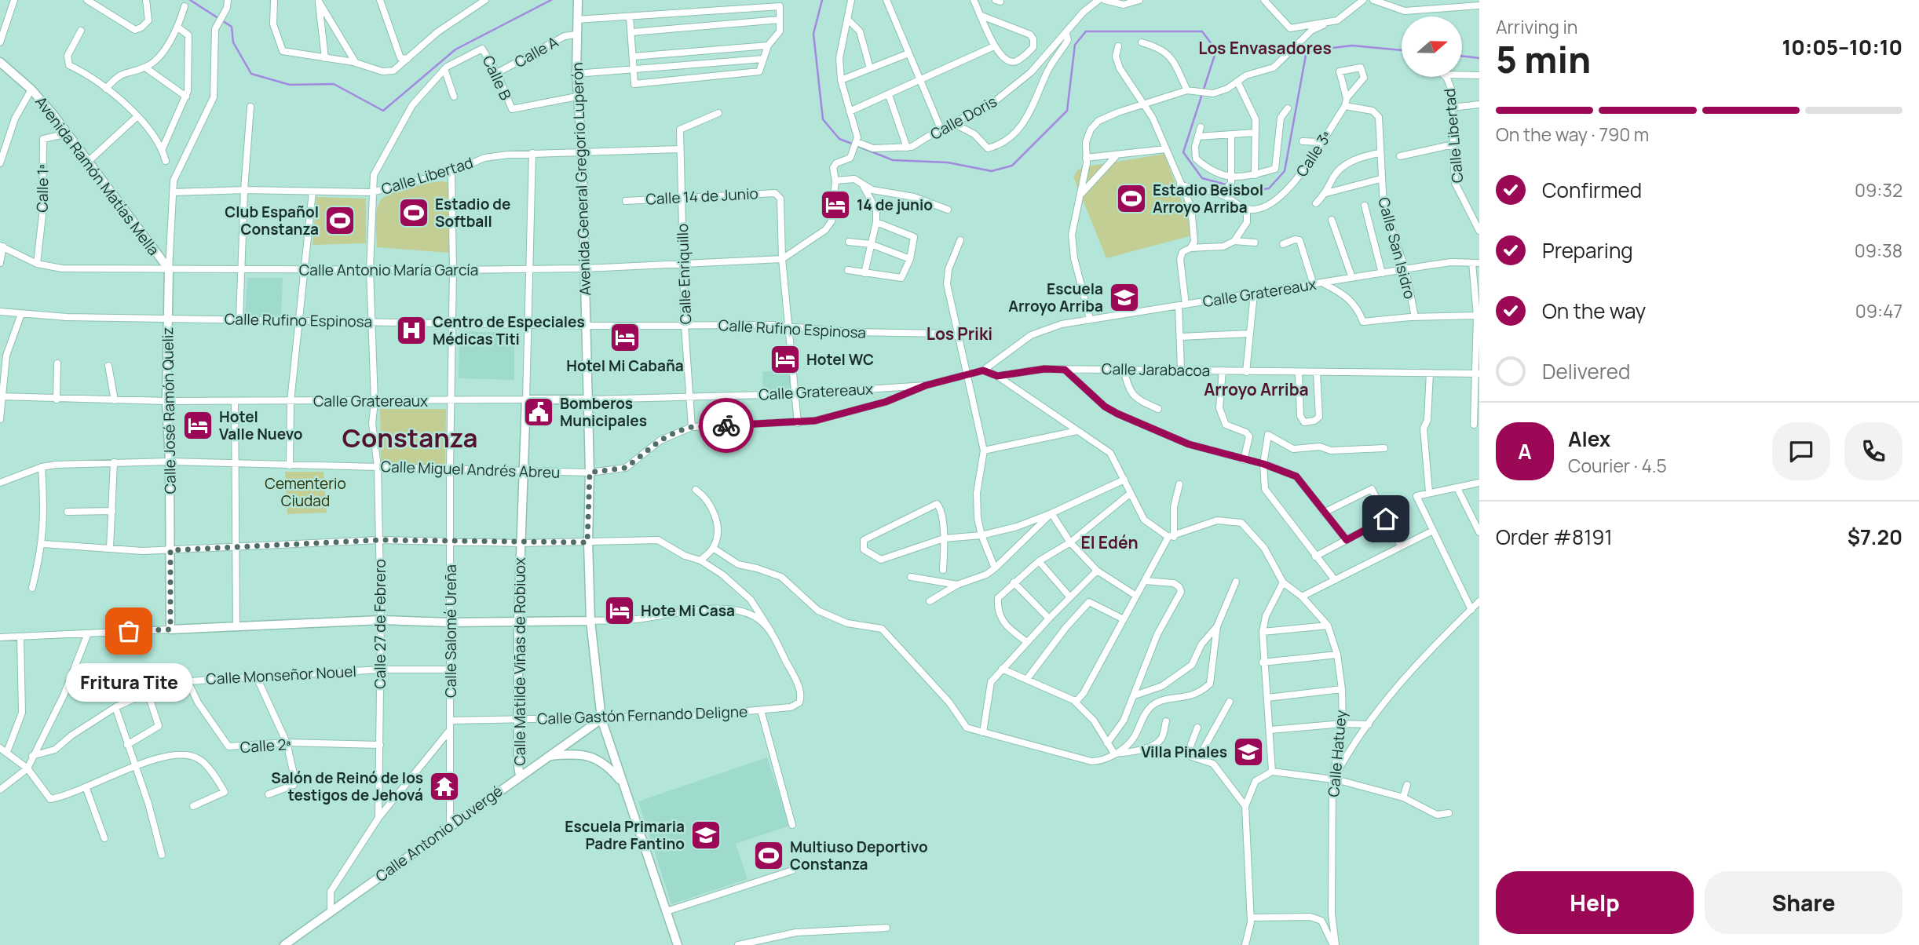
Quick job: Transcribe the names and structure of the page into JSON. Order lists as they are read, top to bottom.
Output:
{
  "streets": {
    "main road": [
      "Avenida Ramón Matías Mella",
      "Avenida General Gregorio Luperón",
      "Calle Gratereaux",
      "Calle José Ramón Queliz",
      "Calle Matilde Viñas de Robiuox",
      "Calle Antonio Duvergé"
    ],
    "street": [
      "Calle A",
      "Calle B",
      "Calle Doris",
      "Calle Libertad",
      "Calle 3ª",
      "Calle 1ª",
      "Calle 14 de Junio",
      "Calle San Isidro",
      "Calle Antonio María García",
      "Calle Enriquillo",
      "Calle Rufino Espinosa",
      "Calle Jarabacoa",
      "Calle Miguel Andrés Abreu",
      "Calle 27 de Febrero",
      "Calle Salomé Ureña",
      "Calle Monseñor Nouel",
      "Calle Gastón Fernando Deligne",
      "Calle 2ª",
      "Calle Hatuey"
    ]
  },
  "crossings": [
    ["Calle A", "Calle B"],
    ["Calle A", "Avenida General Gregorio Luperón"],
    ["Calle B", "Avenida General Gregorio Luperón"],
    ["Calle B", "Calle 27 de Febrero"],
    ["Calle Libertad", "Avenida General Gregorio Luperón"],
    ["Calle Libertad", "Calle Enriquillo"],
    ["Calle Libertad", "Calle José Ramón Queliz"],
    ["Calle Libertad", "Calle 27 de Febrero"],
    ["Calle Libertad", "Calle Salomé Ureña"],
    ["Calle Libertad", "Calle Matilde Viñas de Robiuox"],
    ["Calle 3ª", "Calle San Isidro"],
    ["Avenida Ramón Matías Mella", "Calle 1ª"],
    ["Avenida Ramón Matías Mella", "Calle Antonio María García"],
    ["Avenida Ramón Matías Mella", "Calle José Ramón Queliz"],
    ["Avenida General Gregorio Luperón", "Calle Antonio María García"],
    ["Avenida General Gregorio Luperón", "Calle Gratereaux"],
    ["Avenida General Gregorio Luperón", "Calle Rufino Espinosa"],
    ["Avenida General Gregorio Luperón", "Calle Miguel Andrés Abreu"],
    ["Avenida General Gregorio Luperón", "Calle Gastón Fernando Deligne"],
    ["Avenida General Gregorio Luperón", "Calle Antonio Duvergé"],
    ["Calle 1ª", "Calle Antonio María García"],
    ["Calle 14 de Junio", "Calle Antonio María García"],
    ["Calle 14 de Junio", "Calle Enriquillo"],
    ["Calle 14 de Junio", "Calle Gratereaux"],
    ["Calle 14 de Junio", "Calle Rufino Espinosa"],
    ["Calle 14 de Junio", "Calle Miguel Andrés Abreu"],
    ["Calle San Isidro", "Calle Gratereaux"],
    ["Calle Antonio María García", "Calle Enriquillo"],
    ["Calle Antonio María García", "Calle José Ramón Queliz"],
    ["Calle Antonio María García", "Calle 27 de Febrero"],
    ["Calle Antonio María García", "Calle Salomé Ureña"],
    ["Calle Antonio María García", "Calle Matilde Viñas de Robiuox"],
    ["Calle Enriquillo", "Calle Gratereaux"],
    ["Calle Enriquillo", "Calle Rufino Espinosa"],
    ["Calle Enriquillo", "Calle Miguel Andrés Abreu"],
    ["Calle Gratereaux", "Calle José Ramón Queliz"],
    ["Calle Gratereaux", "Calle Miguel Andrés Abreu"],
    ["Calle Gratereaux", "Calle 27 de Febrero"],
    ["Calle Gratereaux", "Calle Salomé Ureña"],
    ["Calle Gratereaux", "Calle Matilde Viñas de Robiuox"],
    ["Calle Rufino Espinosa", "Calle José Ramón Queliz"],
    ["Calle Rufino Espinosa", "Calle 27 de Febrero"],
    ["Calle Rufino Espinosa", "Calle Salomé Ureña"],
    ["Calle Rufino Espinosa", "Calle Matilde Viñas de Robiuox"],
    ["Calle José Ramón Queliz", "Calle Miguel Andrés Abreu"],
    ["Calle Miguel Andrés Abreu", "Calle 27 de Febrero"],
    ["Calle Miguel Andrés Abreu", "Calle Salomé Ureña"],
    ["Calle Miguel Andrés Abreu", "Calle Matilde Viñas de Robiuox"],
    ["Calle 27 de Febrero", "Calle Monseñor Nouel"],
    ["Calle 27 de Febrero", "Calle 2ª"],
    ["Calle Salomé Ureña", "Calle Monseñor Nouel"],
    ["Calle Salomé Ureña", "Calle Gastón Fernando Deligne"],
    ["Calle Salomé Ureña", "Calle Antonio Duvergé"],
    ["Calle Matilde Viñas de Robiuox", "Calle Gastón Fernando Deligne"],
    ["Calle Matilde Viñas de Robiuox", "Calle Antonio Duvergé"],
    ["Calle Monseñor Nouel", "Calle 2ª"],
    ["Calle Gastón Fernando Deligne", "Calle Antonio Duvergé"]
  ],
  "districts": [
    "Los Envasadores",
    "Los Priki",
    "Arroyo Arriba",
    "Constanza",
    "El Edén"
  ],
  "parks": ["Cementerio Ciudad"],
  "places": {
    "sports": [
      "Estadio Beisbol Arroyo Arriba",
      "Estadio de Softball",
      "Club Español Constanza",
      "Multiuso Deportivo Constanza"
    ],
    "hotel": [
      "14 de junio",
      "Hotel Mi Cabaña",
      "Hotel WC",
      "Hotel Valle Nuevo",
      "Hote Mi Casa"
    ],
    "school or university": ["Escuela Arroyo Arriba", "Villa Pinales", "Escuela Primaria Padre Fantino"],
    "hospital": ["Centro de Especiales Médicas Titi"],
    "public building": ["Bomberos Municipales"],
    "other": ["Fritura Tite"],
    "temple": ["Salón de Reinó de los testigos de Jehová"]
  },
  "north": "right",
  "page": {
    "heading": ["5 min", "Arriving in", "10:05–10:10"],
    "panel": [
      "Alex",
      "Courier · 4.5",
      "Order #8191",
      "$7.20"
    ],
    "bar": "On the way · 790 m",
    "list": [
      ["Confirmed", "09:32"],
      ["Preparing", "09:38"],
      ["On the way", "09:47"],
      "Delivered"
    ],
    "round": "A",
    "bubble": "Fritura Tite",
    "buttons": ["Help", "Share"]
  }
}
